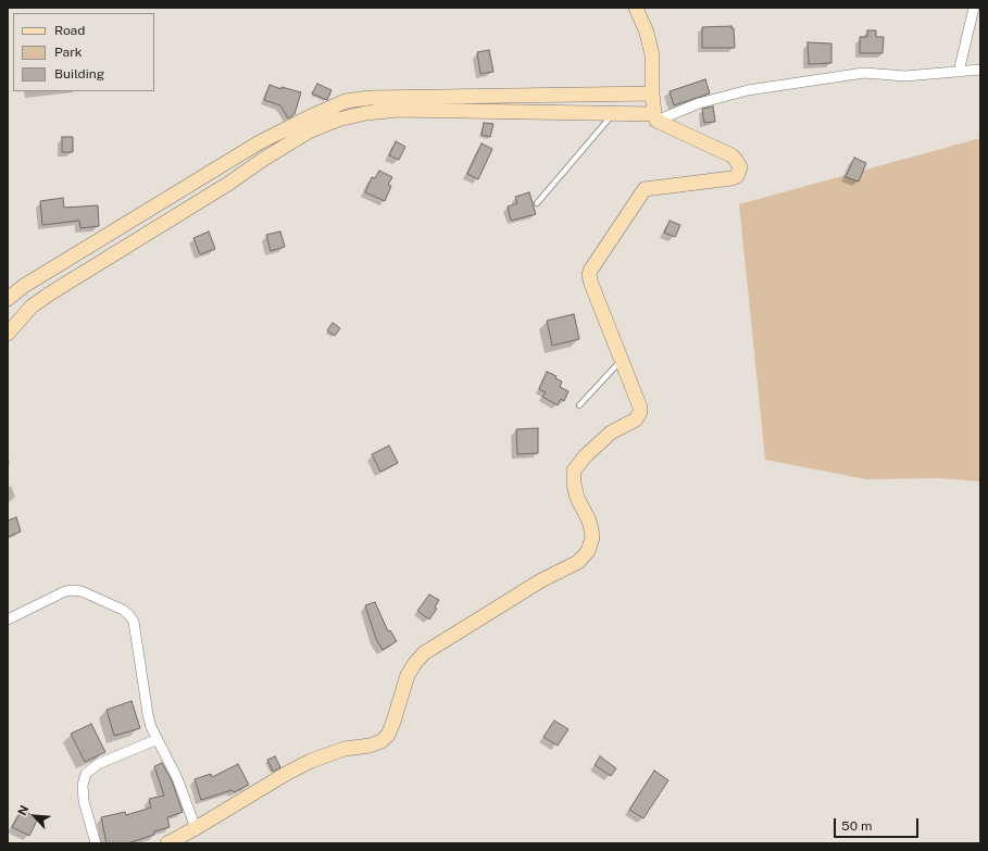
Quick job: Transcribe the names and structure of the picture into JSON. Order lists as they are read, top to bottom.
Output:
{
  "legend": ["Road", "Park", "Building"],
  "scale_bar": "50 m",
  "north": "top left"
}
